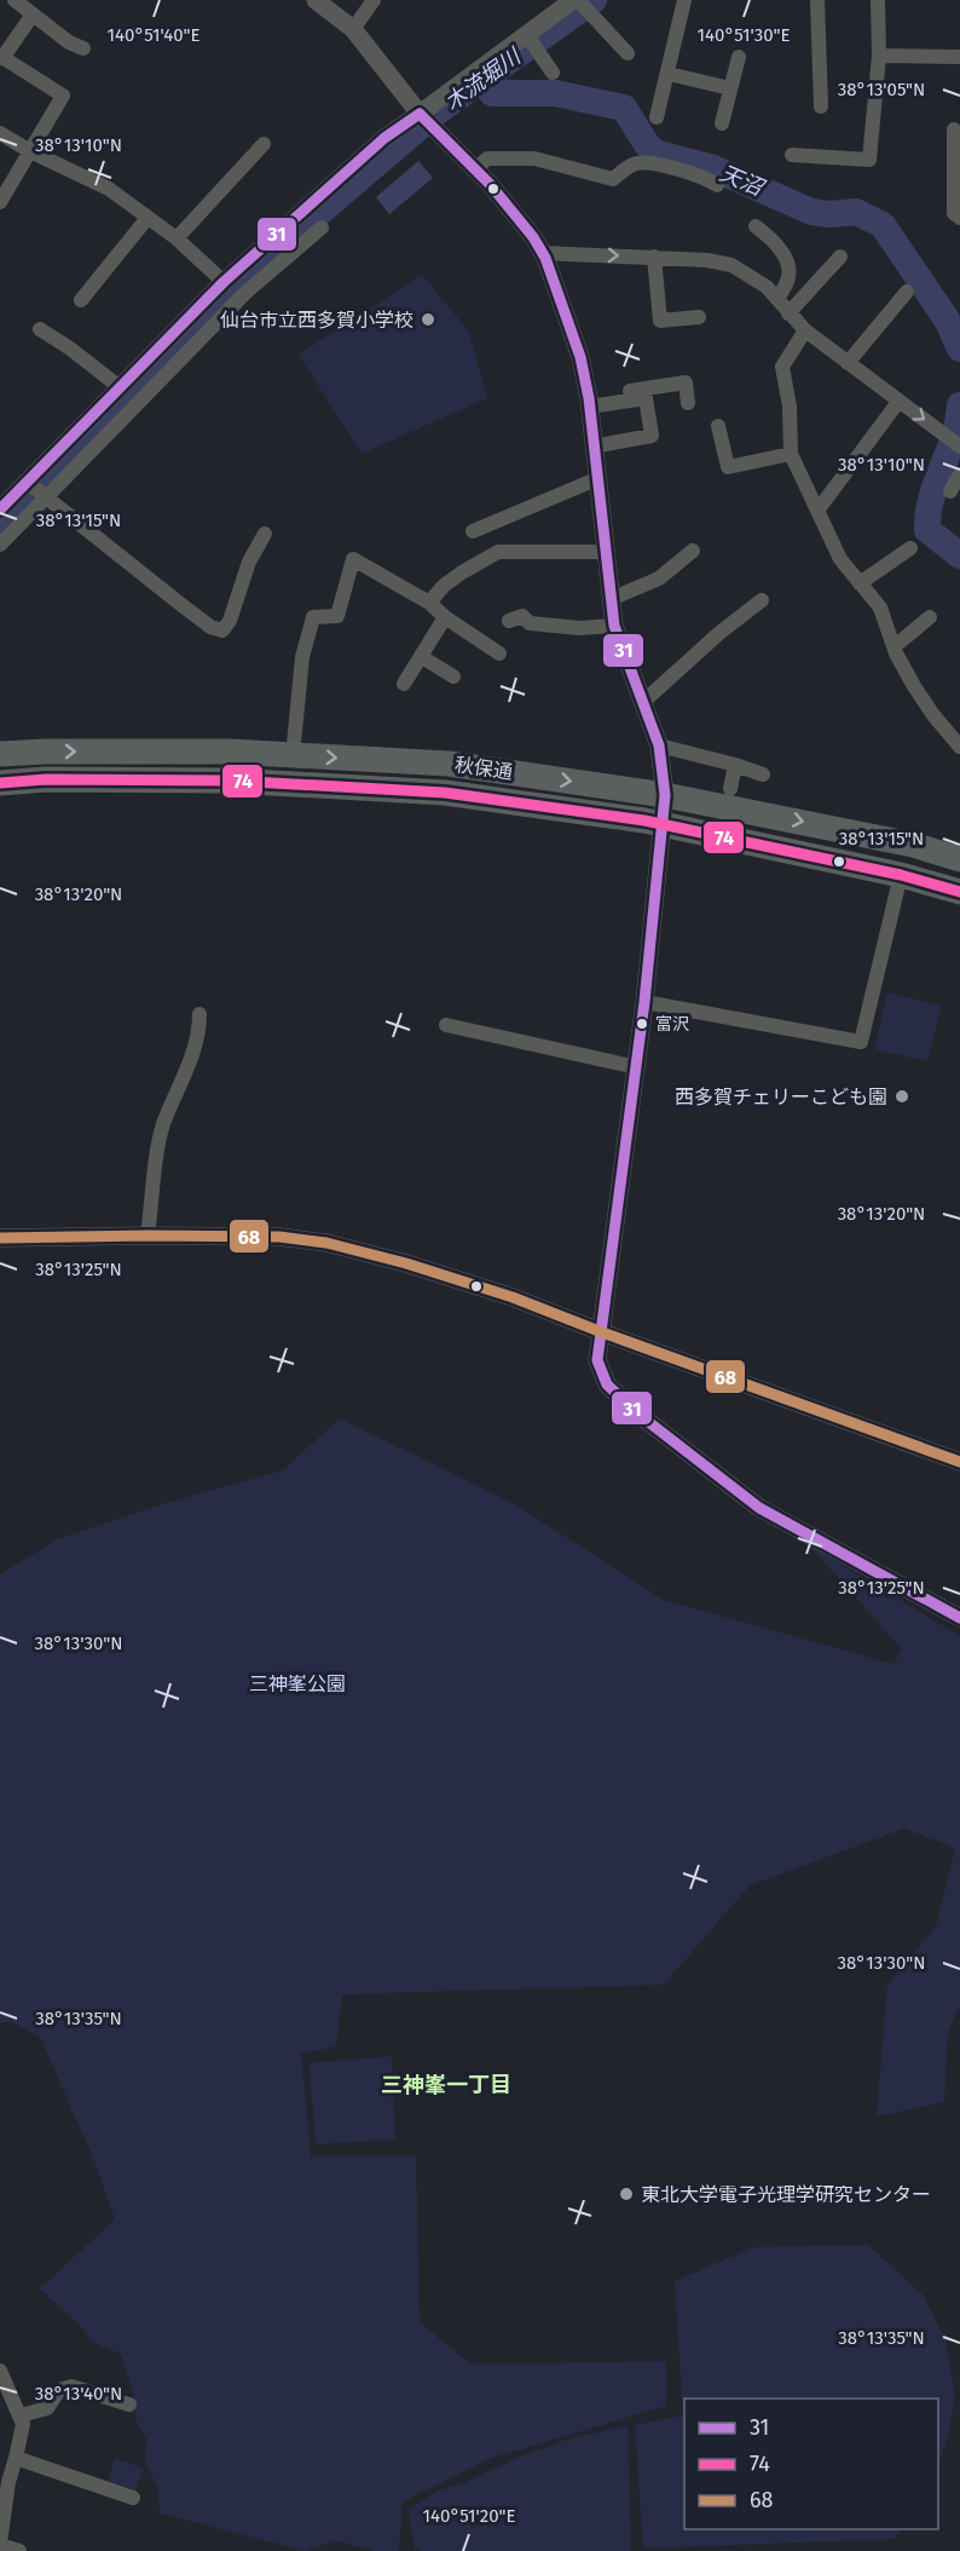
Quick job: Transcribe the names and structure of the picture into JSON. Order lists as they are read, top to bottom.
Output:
{
  "streets": {
    "highway": ["秋保通"]
  },
  "districts": ["三神峯一丁目"],
  "water": ["木流堀川", "天沼"],
  "parks": ["三神峯公園"],
  "places": [
    "仙台市立西多賀小学校",
    "富沢",
    "西多賀チェリーこども園",
    "東北大学電子光理学研究センター"
  ],
  "lines": ["transit line 31", "transit line 74", "transit line 68"],
  "legend": ["31", "74", "68"],
  "coordinates": [
    "140°51'40\"E",
    "140°51'30\"E",
    "38°13'05\"N",
    "38°13'10\"N",
    "38°13'15\"N",
    "38°13'20\"N",
    "38°13'25\"N",
    "38°13'30\"N",
    "38°13'35\"N",
    "38°13'40\"N",
    "140°51'20\"E"
  ]
}
